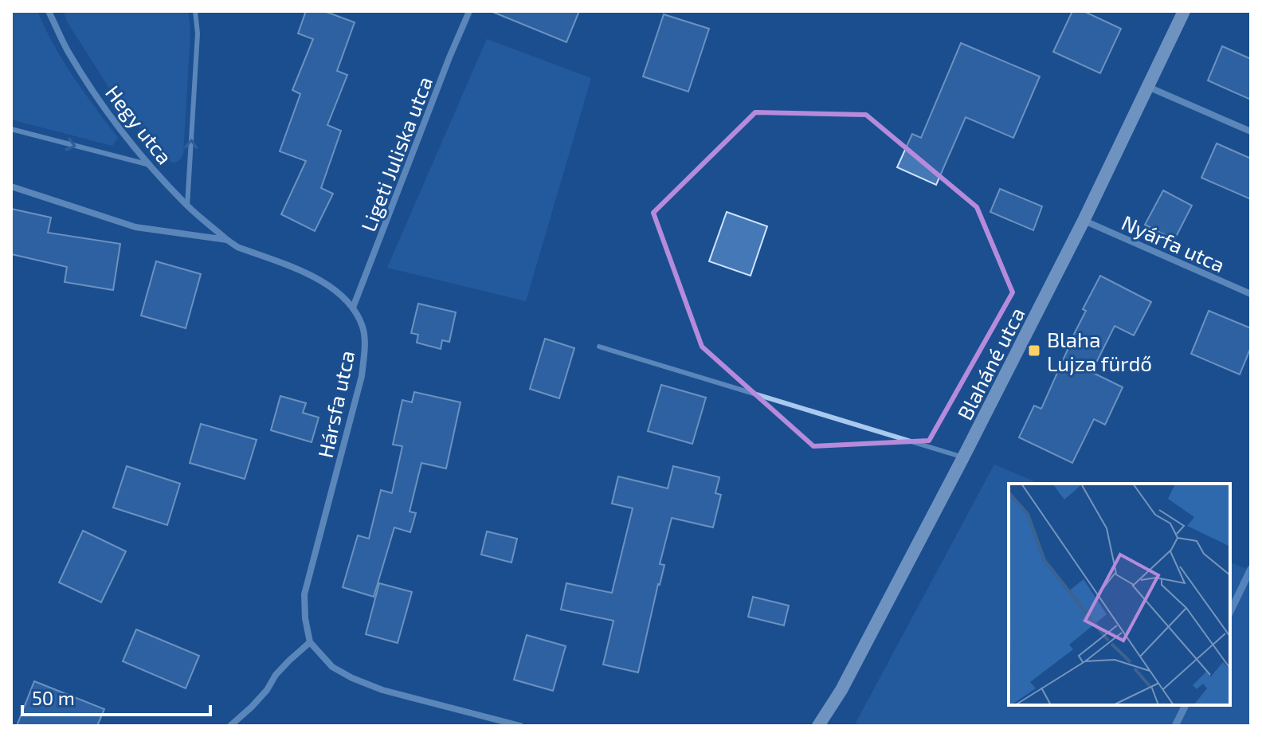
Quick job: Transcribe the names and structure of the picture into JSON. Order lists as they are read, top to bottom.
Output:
{
  "streets": {
    "street": [
      "Hegy utca",
      "Ligeti Juliska utca",
      "Nyárfa utca",
      "Blaháné utca",
      "Hársfa utca"
    ]
  },
  "crossings": [
    ["Hegy utca", "Hársfa utca"],
    ["Ligeti Juliska utca", "Hársfa utca"],
    ["Nyárfa utca", "Blaháné utca"]
  ],
  "places": {
    "transit": ["Blaha Lujza fürdő"]
  },
  "scale_bar": "50 m"
}
